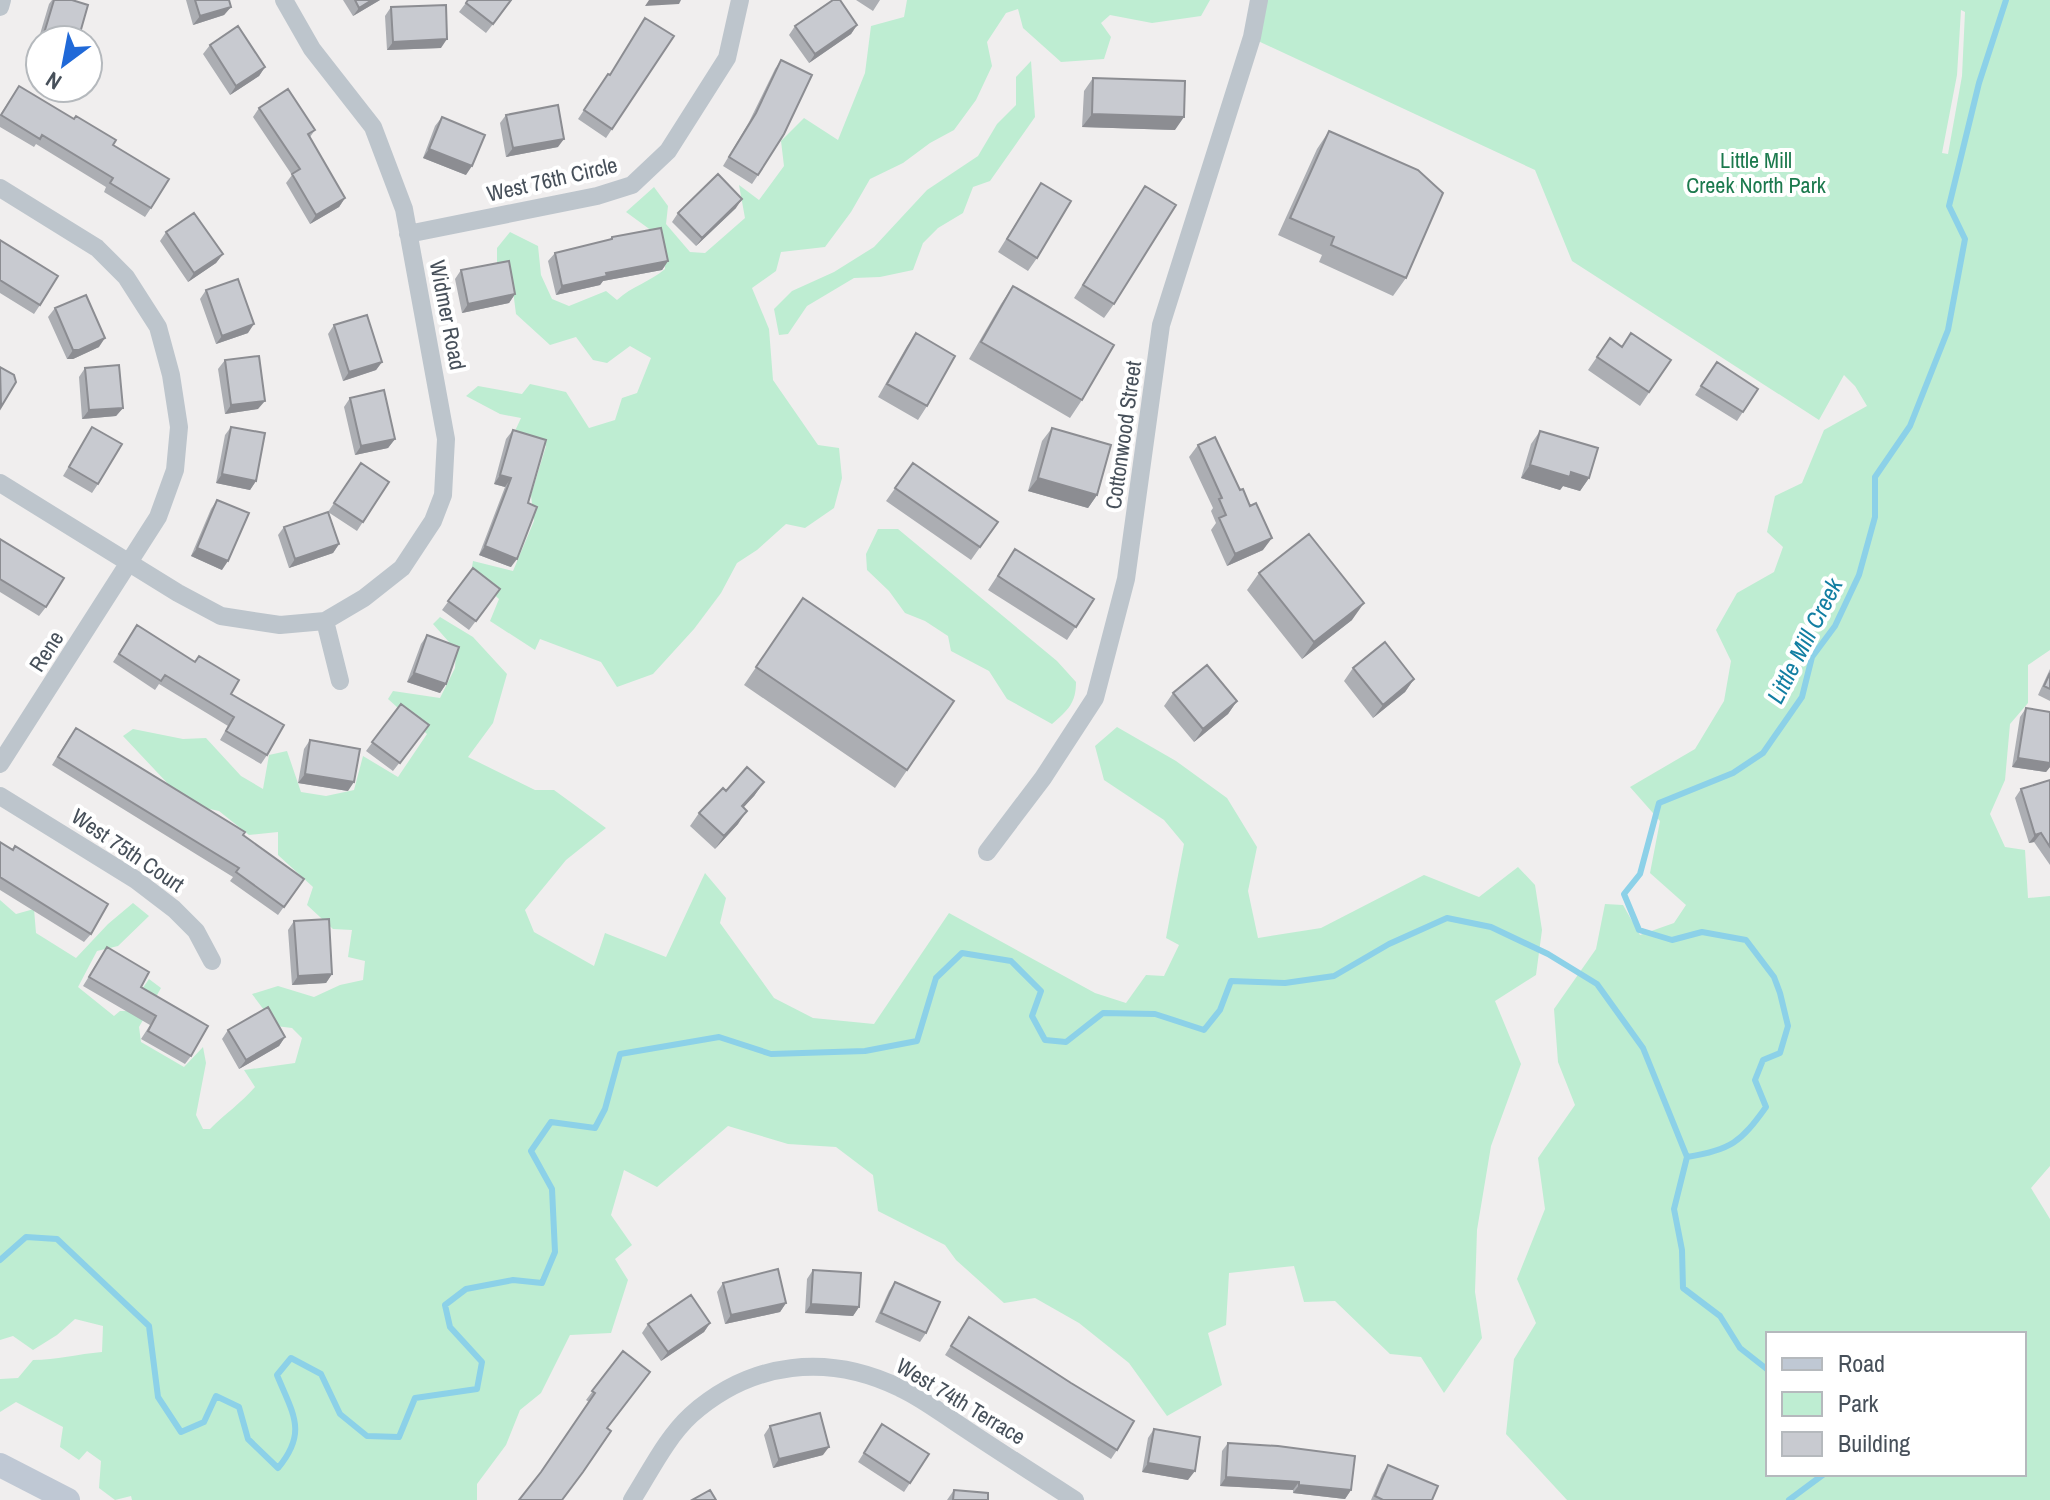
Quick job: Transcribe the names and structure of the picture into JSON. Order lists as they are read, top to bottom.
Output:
{
  "streets": {
    "street": [
      "West 76th Circle",
      "Widmer Road",
      "Cottonwood Street",
      "Rene",
      "West 75th Court",
      "West 74th Terrace"
    ]
  },
  "crossings": [
    ["West 76th Circle", "Widmer Road"],
    ["Widmer Road", "Rene"]
  ],
  "water": ["Little Mill Creek"],
  "parks": ["Little Mill Creek North Park"],
  "legend": ["Road", "Park", "Building"],
  "north": "bottom left"
}
